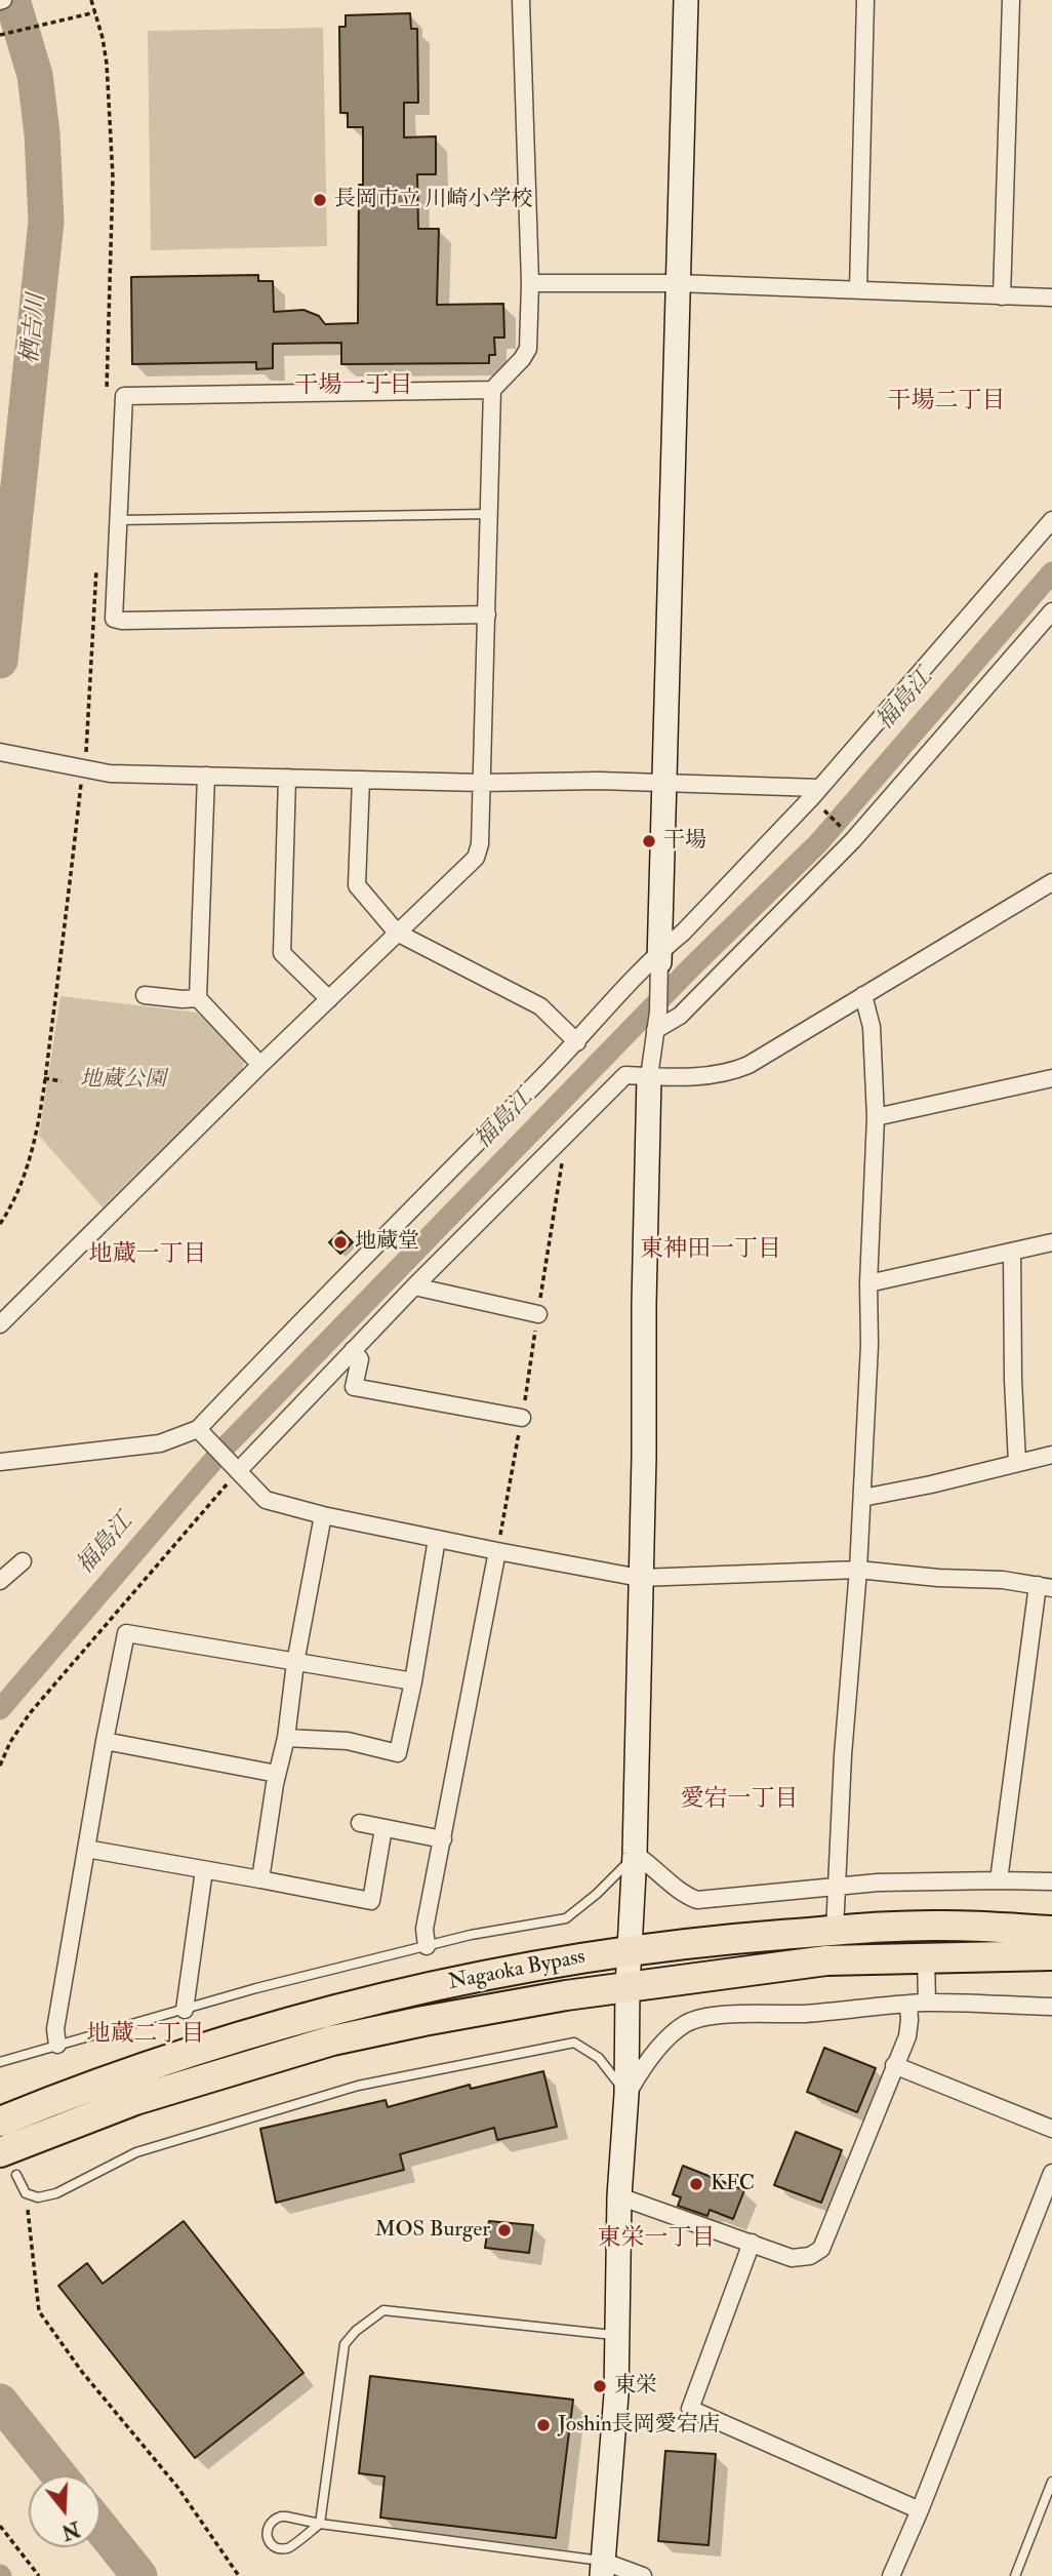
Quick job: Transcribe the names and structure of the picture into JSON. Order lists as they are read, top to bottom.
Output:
{
  "streets": {
    "highway": ["Nagaoka Bypass"]
  },
  "districts": [
    "干場一丁目",
    "干場二丁目",
    "東神田一丁目",
    "地蔵一丁目",
    "愛宕一丁目",
    "地蔵二丁目",
    "東栄一丁目"
  ],
  "water": ["栖吉川", "福島江"],
  "parks": ["地蔵公園"],
  "places": [
    "長岡市立 川崎小学校",
    "干場",
    "地蔵堂",
    "KFC",
    "MOS Burger",
    "東栄",
    "Joshin長岡愛宕店"
  ],
  "north": "bottom"
}
